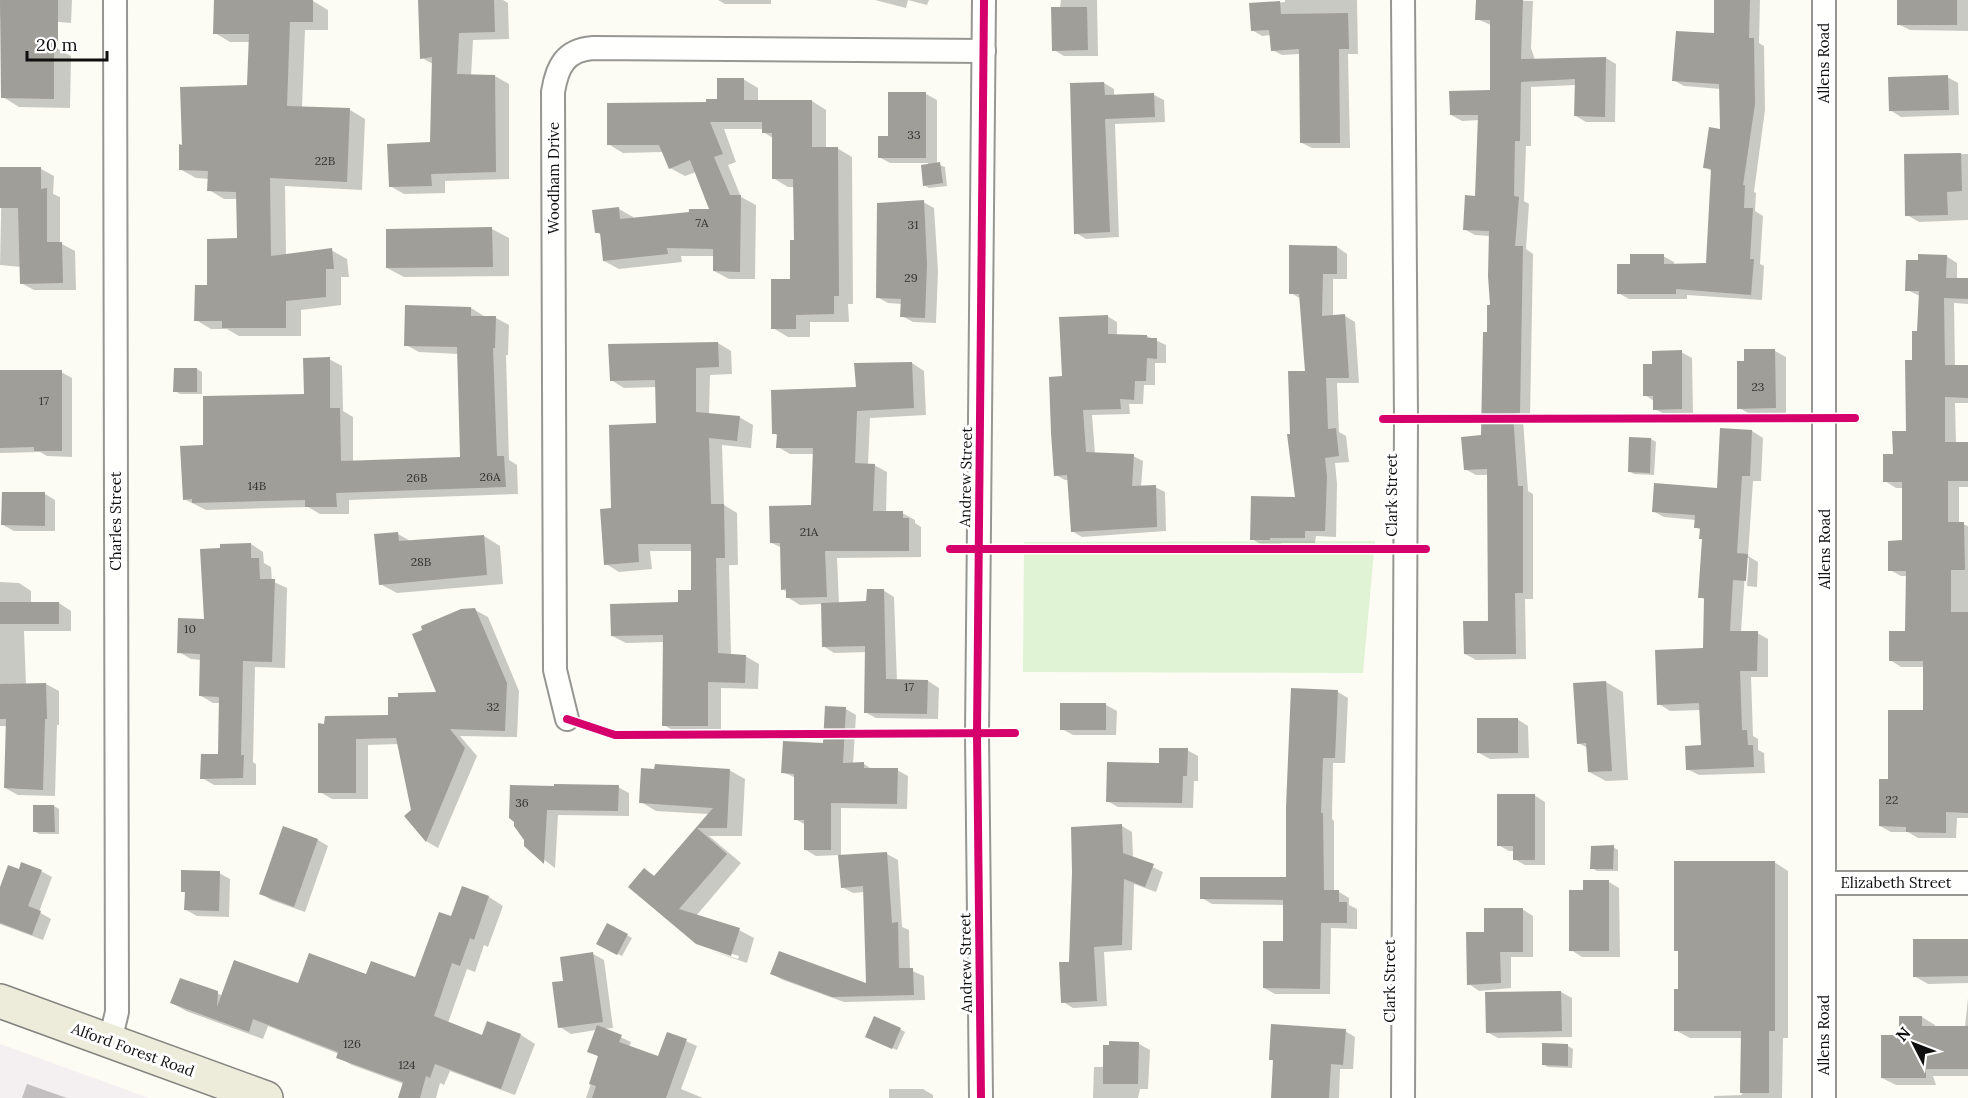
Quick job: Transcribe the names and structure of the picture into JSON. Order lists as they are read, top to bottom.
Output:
{
  "streets": {
    "main road": ["Alford Forest Road"],
    "street": [
      "Allens Road",
      "Woodham Drive",
      "Andrew Street",
      "Clark Street",
      "Charles Street",
      "Elizabeth Street"
    ]
  },
  "crossings": [
    ["Allens Road", "Elizabeth Street"],
    ["Woodham Drive", "Andrew Street"],
    ["Charles Street", "Alford Forest Road"]
  ],
  "house_numbers": [
    "33",
    "22B",
    "7A",
    "31",
    "29",
    "23",
    "17",
    "26A",
    "26B",
    "14B",
    "21A",
    "28B",
    "10",
    "17",
    "32",
    "22",
    "36",
    "126",
    "124"
  ],
  "scale_bar": "20 m",
  "north": "top left"
}
